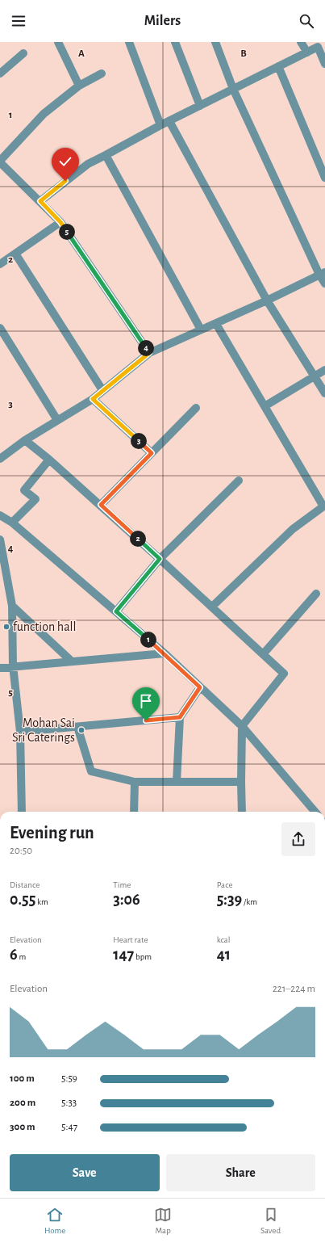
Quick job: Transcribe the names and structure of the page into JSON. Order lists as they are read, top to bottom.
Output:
{
  "places": ["function hall", "Mohan Sai Sri Caterings"],
  "page": {
    "header": "Milers",
    "pins": [
      "5",
      "4",
      "3",
      "2",
      "1"
    ],
    "heading": ["Evening run", "20:50"],
    "stats": [
      ["Distance", "0.55 km"],
      ["Time", "3:06"],
      ["Pace", "5:39 /km"],
      ["Elevation", "6 m"],
      ["Heart rate", "147 bpm"],
      ["kcal", "41"]
    ],
    "chart": ["Elevation", "221–224 m"],
    "list": [
      {
        "name": "100 m",
        "note": "5:59"
      },
      {
        "name": "200 m",
        "note": "5:33"
      },
      {
        "name": "300 m",
        "note": "5:47"
      }
    ],
    "buttons": ["Save", "Share"],
    "tabs": ["Home", "Map", "Saved"]
  },
  "grid": {
    "columns": ["A", "B"],
    "rows": [
      "1",
      "2",
      "3",
      "4",
      "5"
    ]
  }
}
